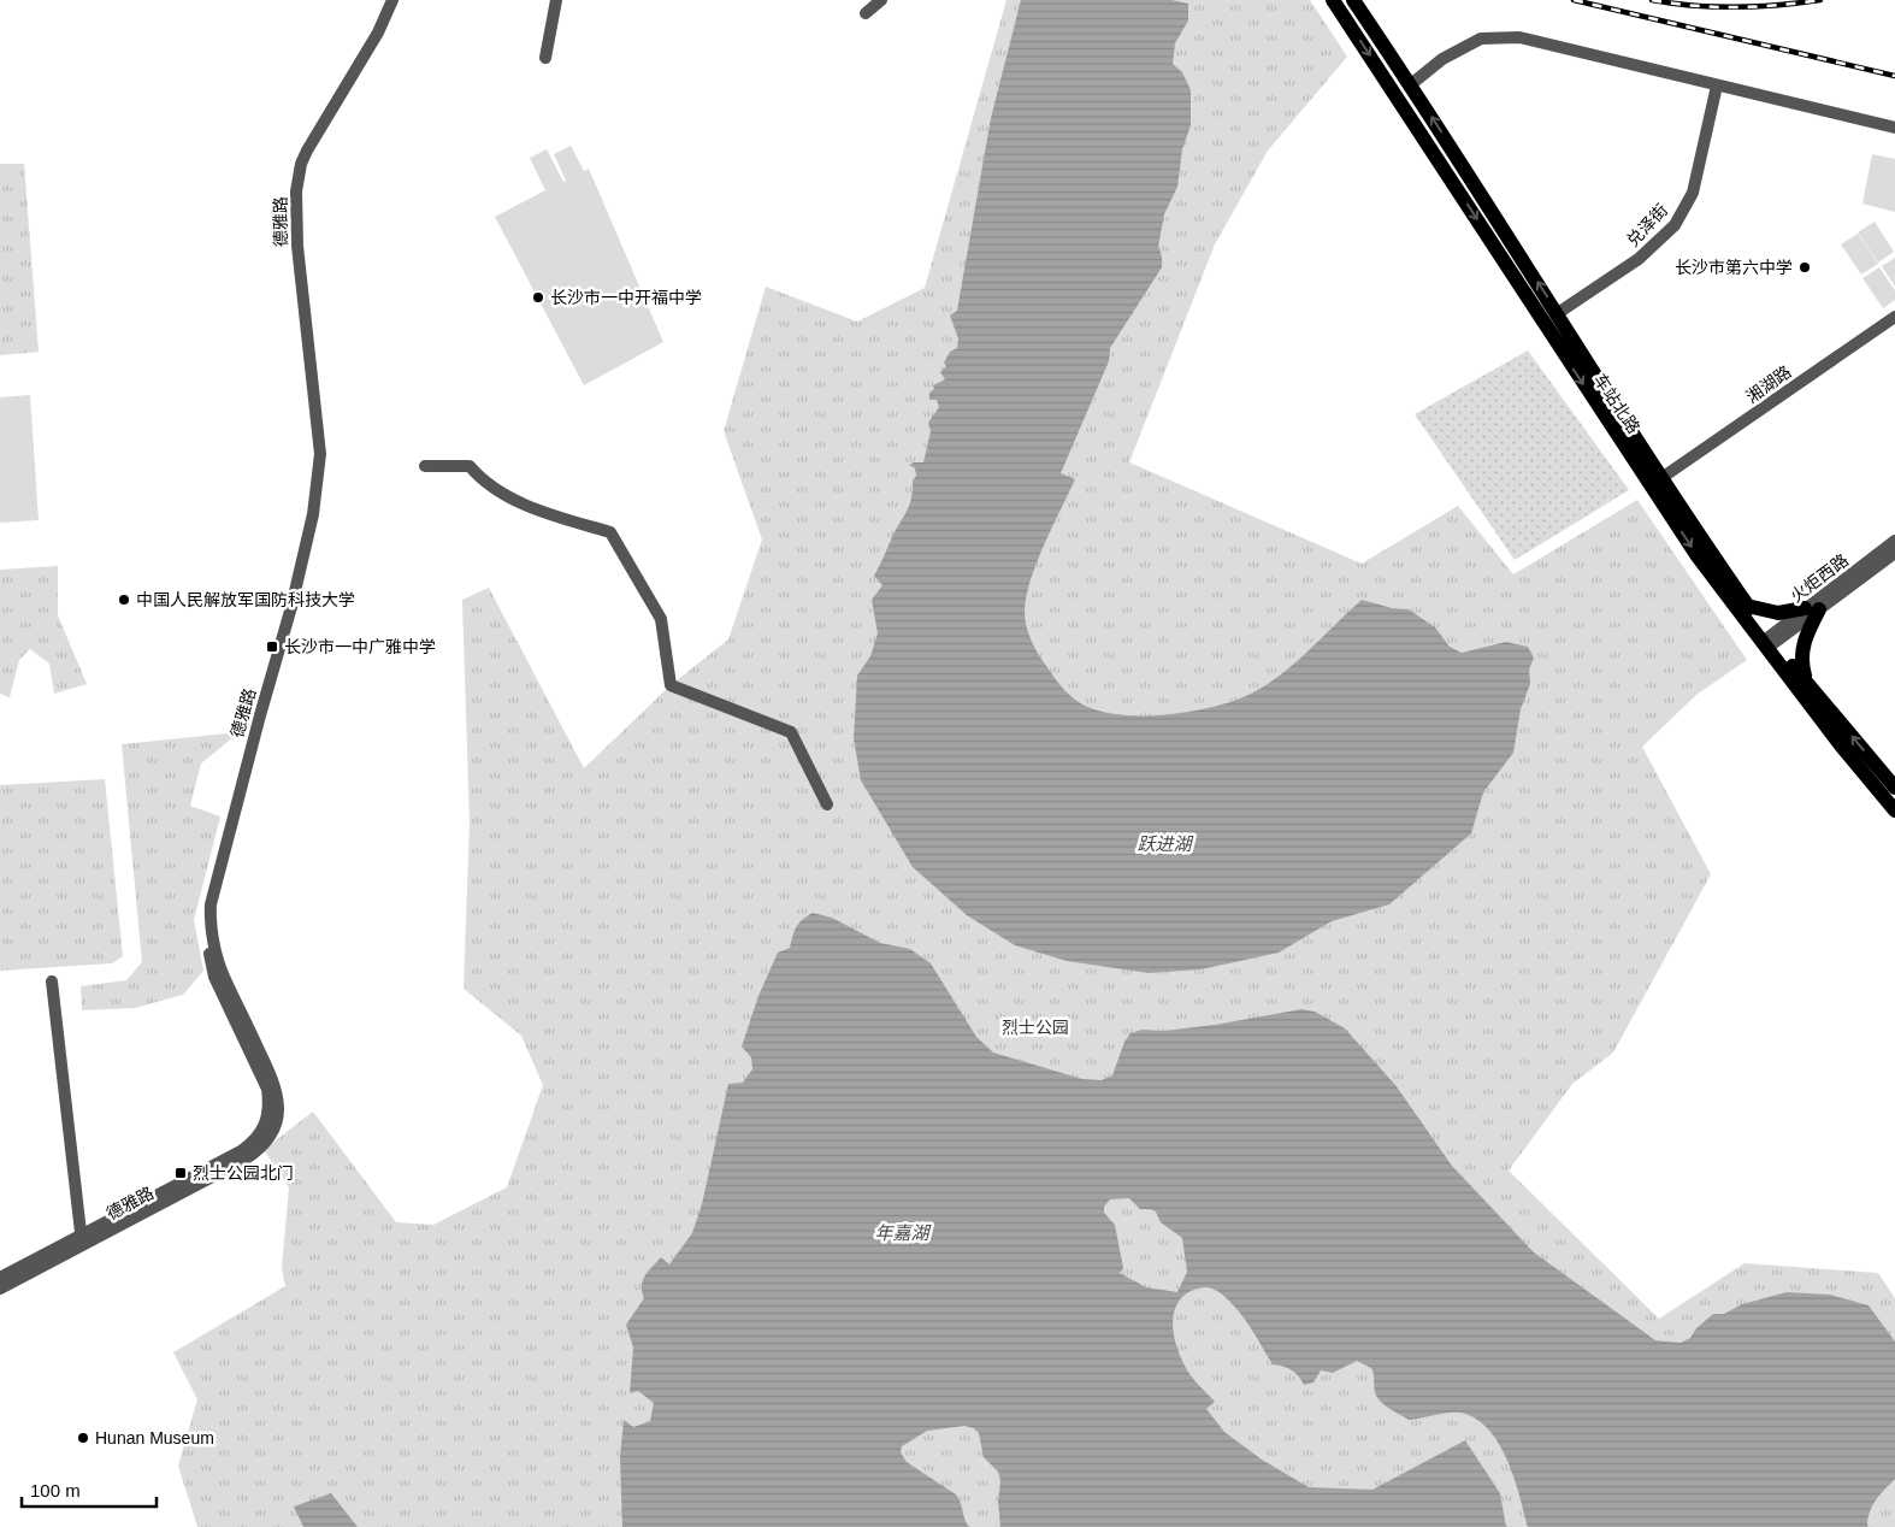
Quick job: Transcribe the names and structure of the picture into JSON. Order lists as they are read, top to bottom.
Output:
{
  "streets": {
    "main road": ["车站北路"],
    "street": [
      "德雅路",
      "兑泽街",
      "湘湖路",
      "火炬西路"
    ]
  },
  "crossings": [
    ["兑泽街", "车站北路"],
    ["湘湖路", "车站北路"],
    ["车站北路", "火炬西路"]
  ],
  "water": ["跃进湖", "年嘉湖"],
  "parks": ["烈士公园"],
  "places": {
    "other": [
      "长沙市第六中学",
      "长沙市一中开福中学",
      "中国人民解放军国防科技大学",
      "Hunan Museum"
    ],
    "transit": ["长沙市一中广雅中学", "烈士公园北门"]
  },
  "scale_bar": "100 m"
}
